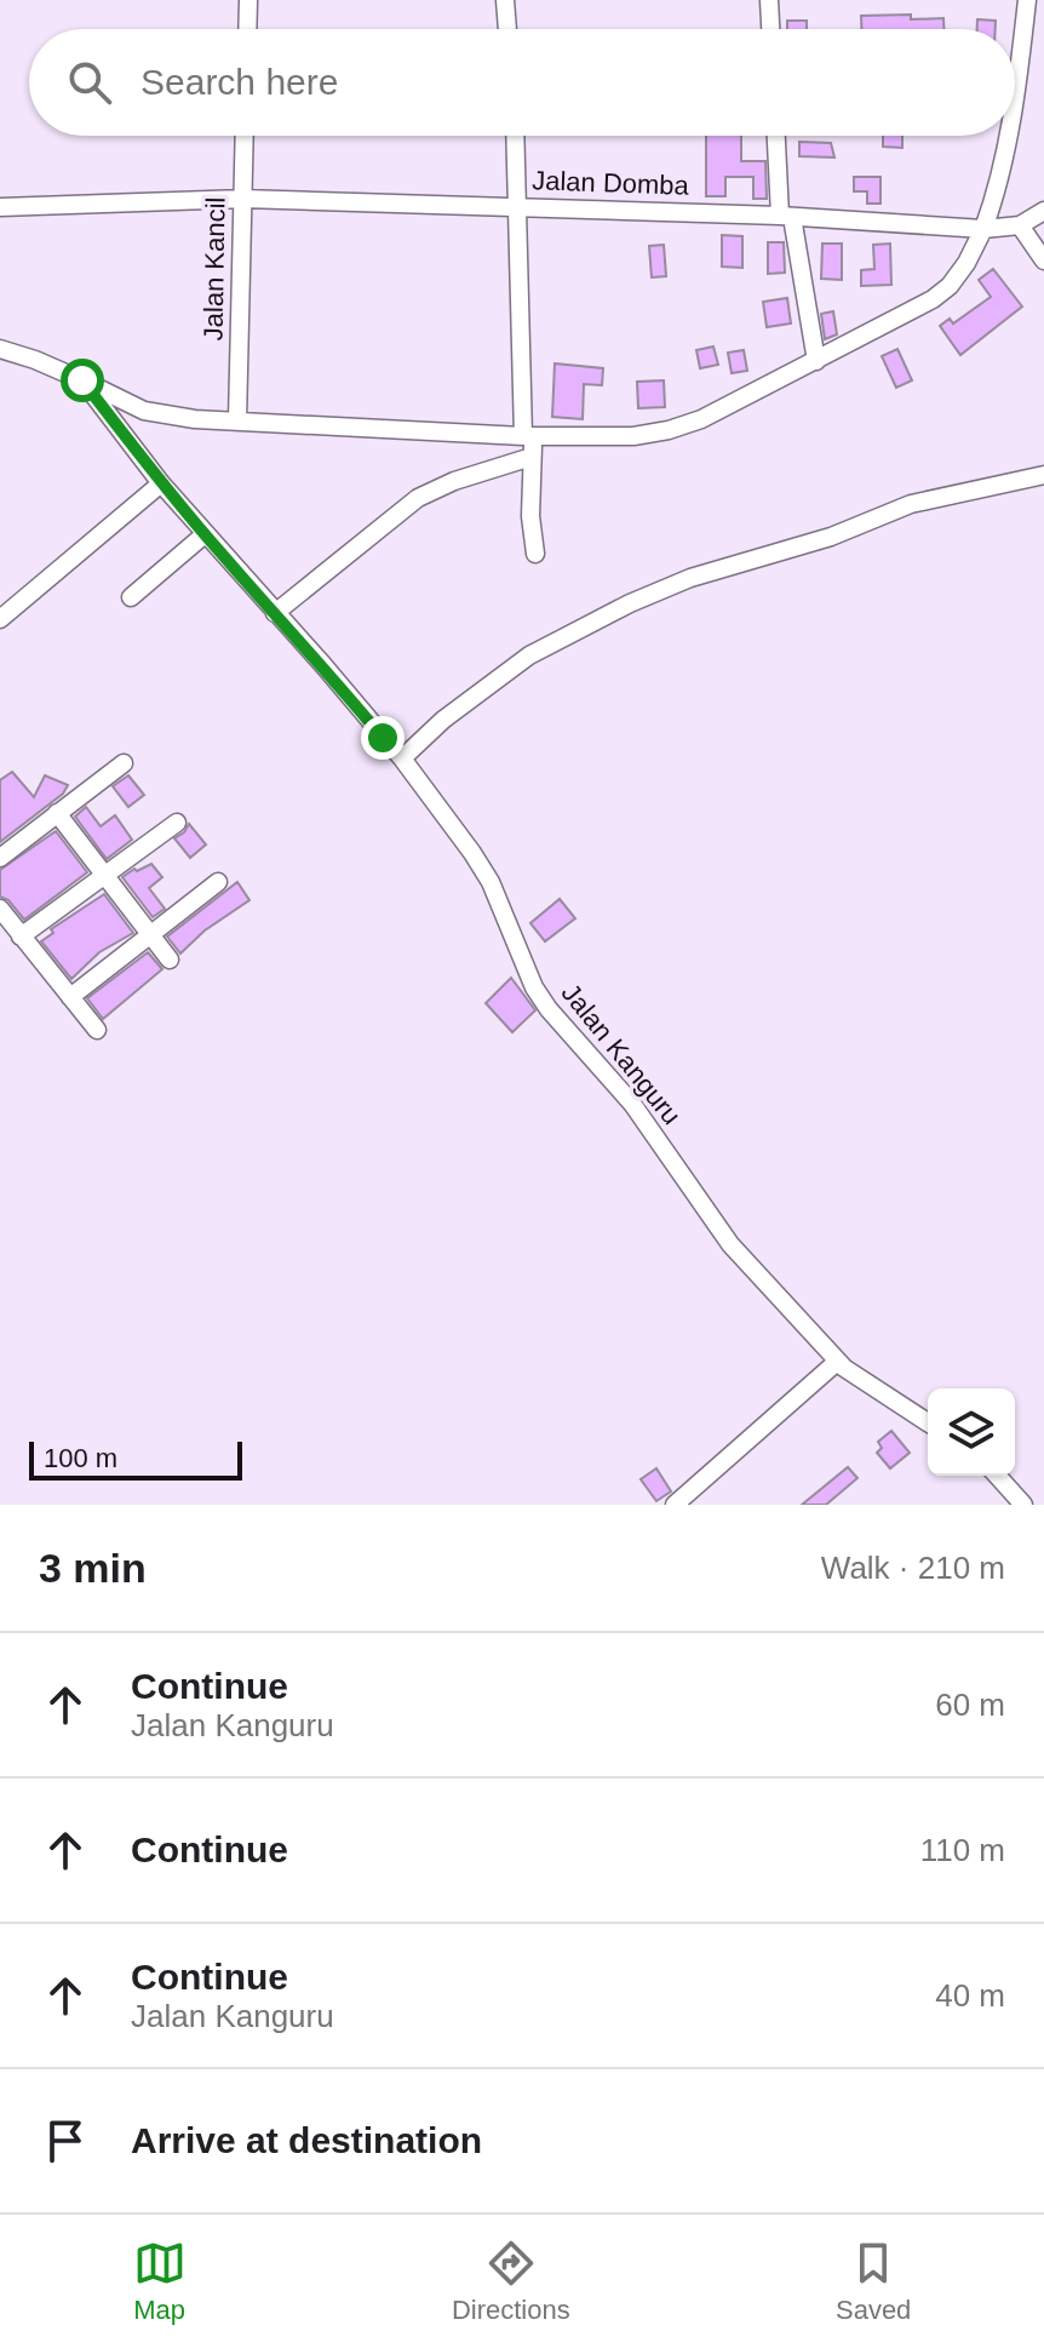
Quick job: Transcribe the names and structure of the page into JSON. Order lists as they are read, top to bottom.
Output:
{
  "streets": {
    "street": ["Jalan Domba", "Jalan Kancil", "Jalan Kanguru"]
  },
  "crossings": [
    ["Jalan Domba", "Jalan Kancil"]
  ],
  "scale_bar": "100 m",
  "page": {
    "search": "Search here",
    "scale": "100 m",
    "heading": ["3 min", "Walk · 210 m"],
    "list": [
      ["Continue", "Jalan Kanguru", "60 m"],
      ["Continue", "110 m"],
      ["Continue", "Jalan Kanguru", "40 m"],
      "Arrive at destination"
    ],
    "nav": ["Map", "Directions", "Saved"]
  }
}
